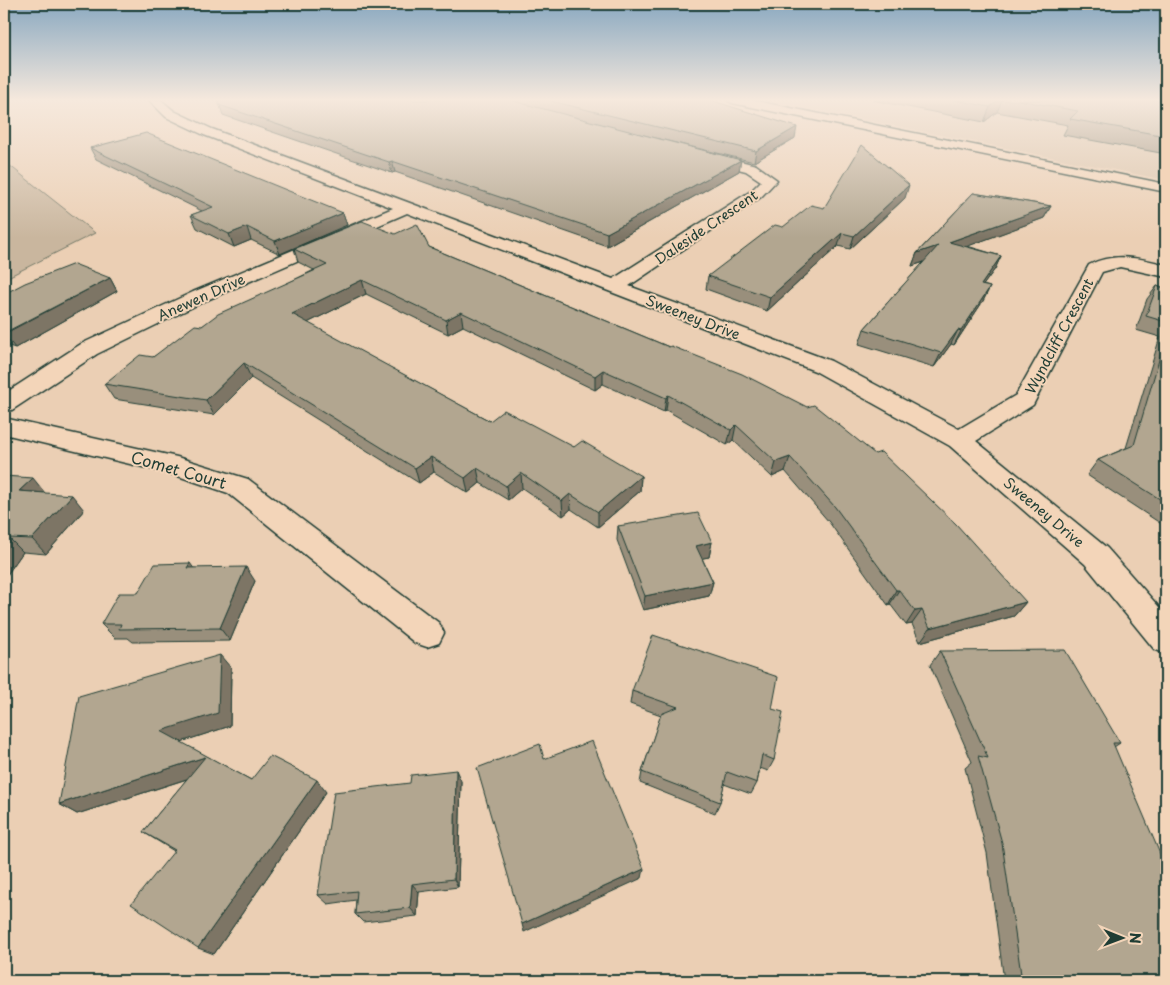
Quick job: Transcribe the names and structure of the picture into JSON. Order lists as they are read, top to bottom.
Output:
{
  "streets": {
    "street": [
      "Daleside Crescent",
      "Anewen Drive",
      "Sweeney Drive",
      "Wyndcliff Crescent",
      "Comet Court"
    ]
  },
  "crossings": [
    ["Daleside Crescent", "Sweeney Drive"],
    ["Anewen Drive", "Sweeney Drive"],
    ["Sweeney Drive", "Wyndcliff Crescent"]
  ],
  "north": "right"
}
